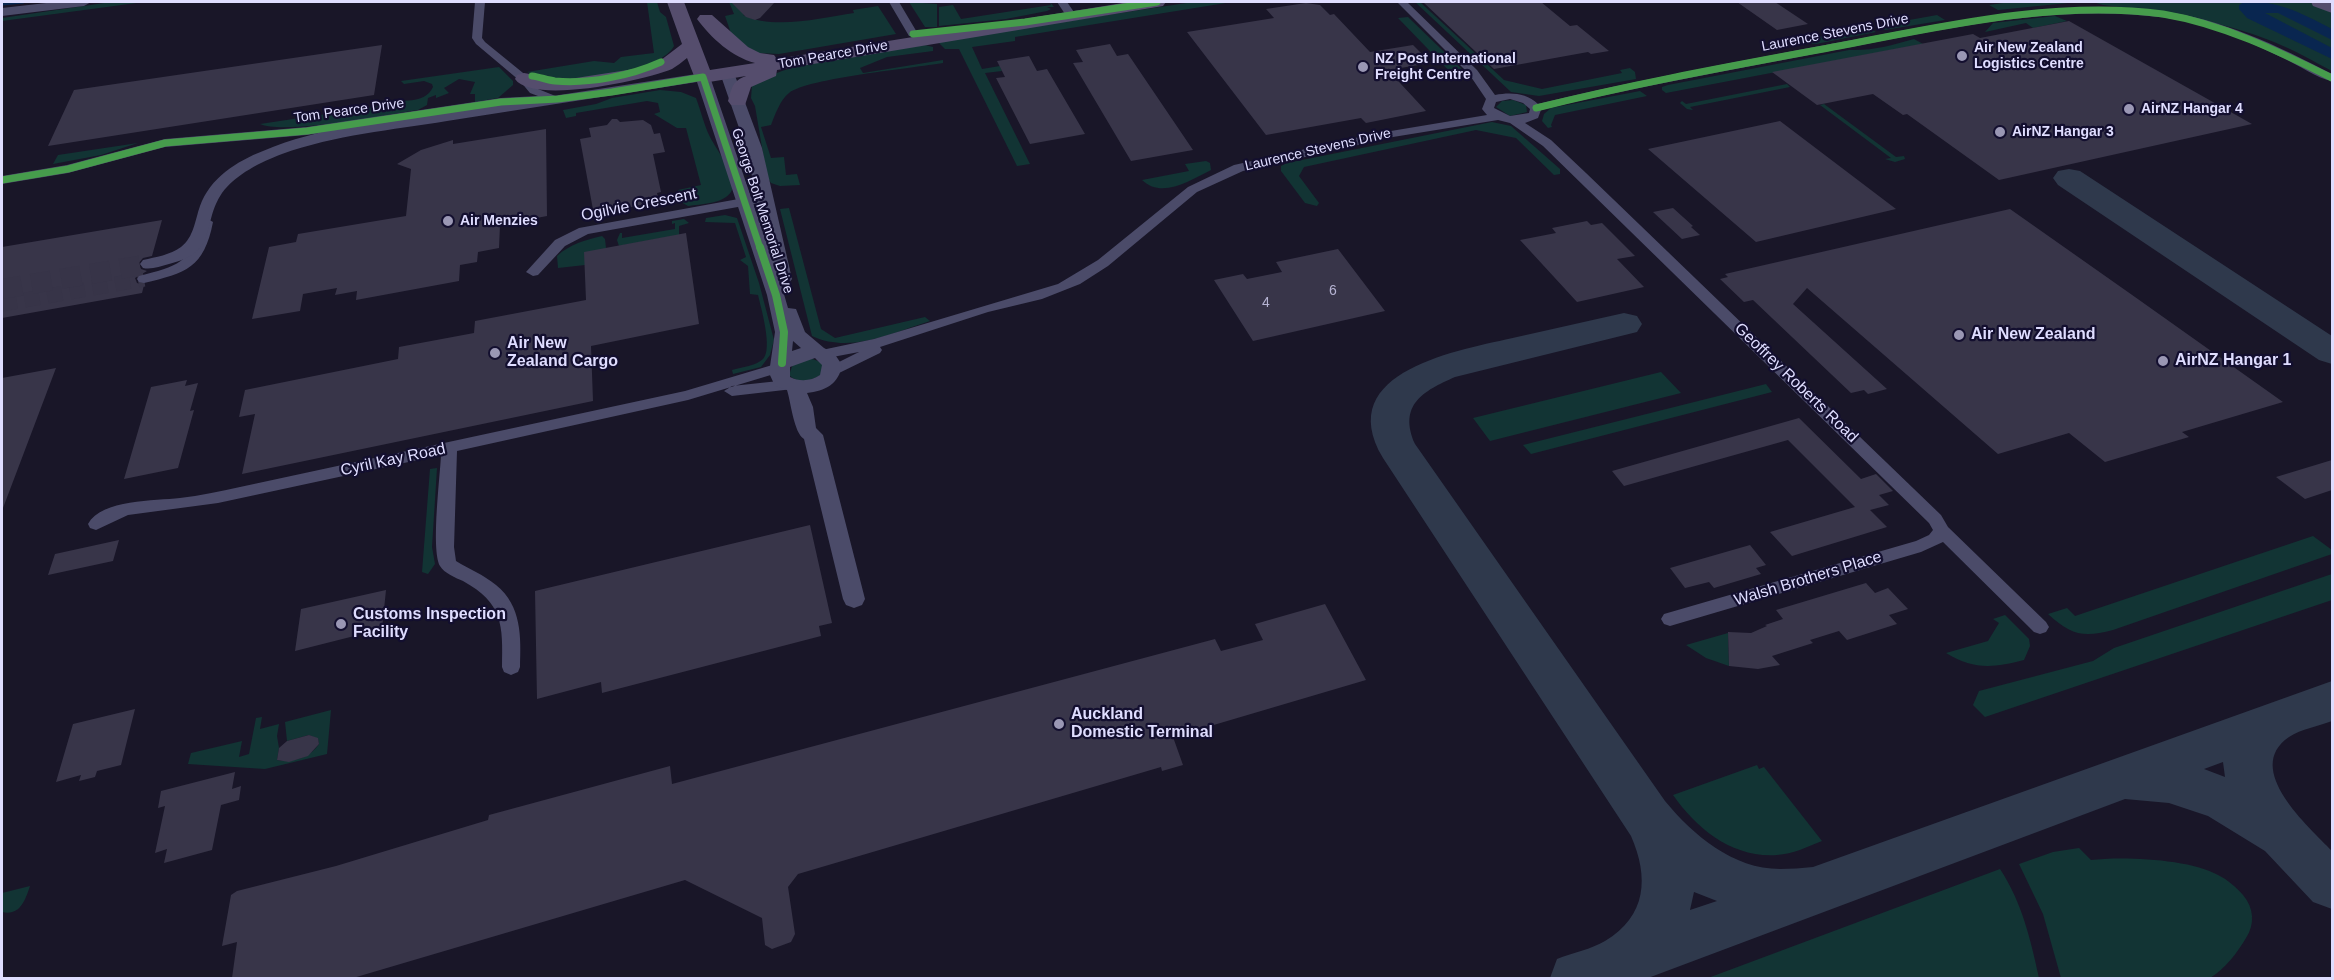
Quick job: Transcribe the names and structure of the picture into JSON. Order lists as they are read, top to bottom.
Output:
{
  "streets": {
    "main road": ["Tom Pearce Drive", "George Bolt Memorial Drive"],
    "street": [
      "Laurence Stevens Drive",
      "Ogilvie Crescent",
      "Geoffrey Roberts Road",
      "Cyril Kay Road",
      "Walsh Brothers Place"
    ]
  },
  "crossings": [
    ["Laurence Stevens Drive", "George Bolt Memorial Drive"],
    ["Laurence Stevens Drive", "Geoffrey Roberts Road"],
    ["Tom Pearce Drive", "George Bolt Memorial Drive"],
    ["Ogilvie Crescent", "George Bolt Memorial Drive"],
    ["George Bolt Memorial Drive", "Cyril Kay Road"],
    ["Geoffrey Roberts Road", "Walsh Brothers Place"]
  ],
  "places": [
    "Air New Zealand Logistics Centre",
    "NZ Post International Freight Centre",
    "AirNZ Hangar 4",
    "AirNZ Hangar 3",
    "Air Menzies",
    "Air New Zealand",
    "Air New Zealand Cargo",
    "AirNZ Hangar 1",
    "Customs Inspection Facility",
    "Auckland Domestic Terminal"
  ],
  "house_numbers": ["6", "4"]
}
